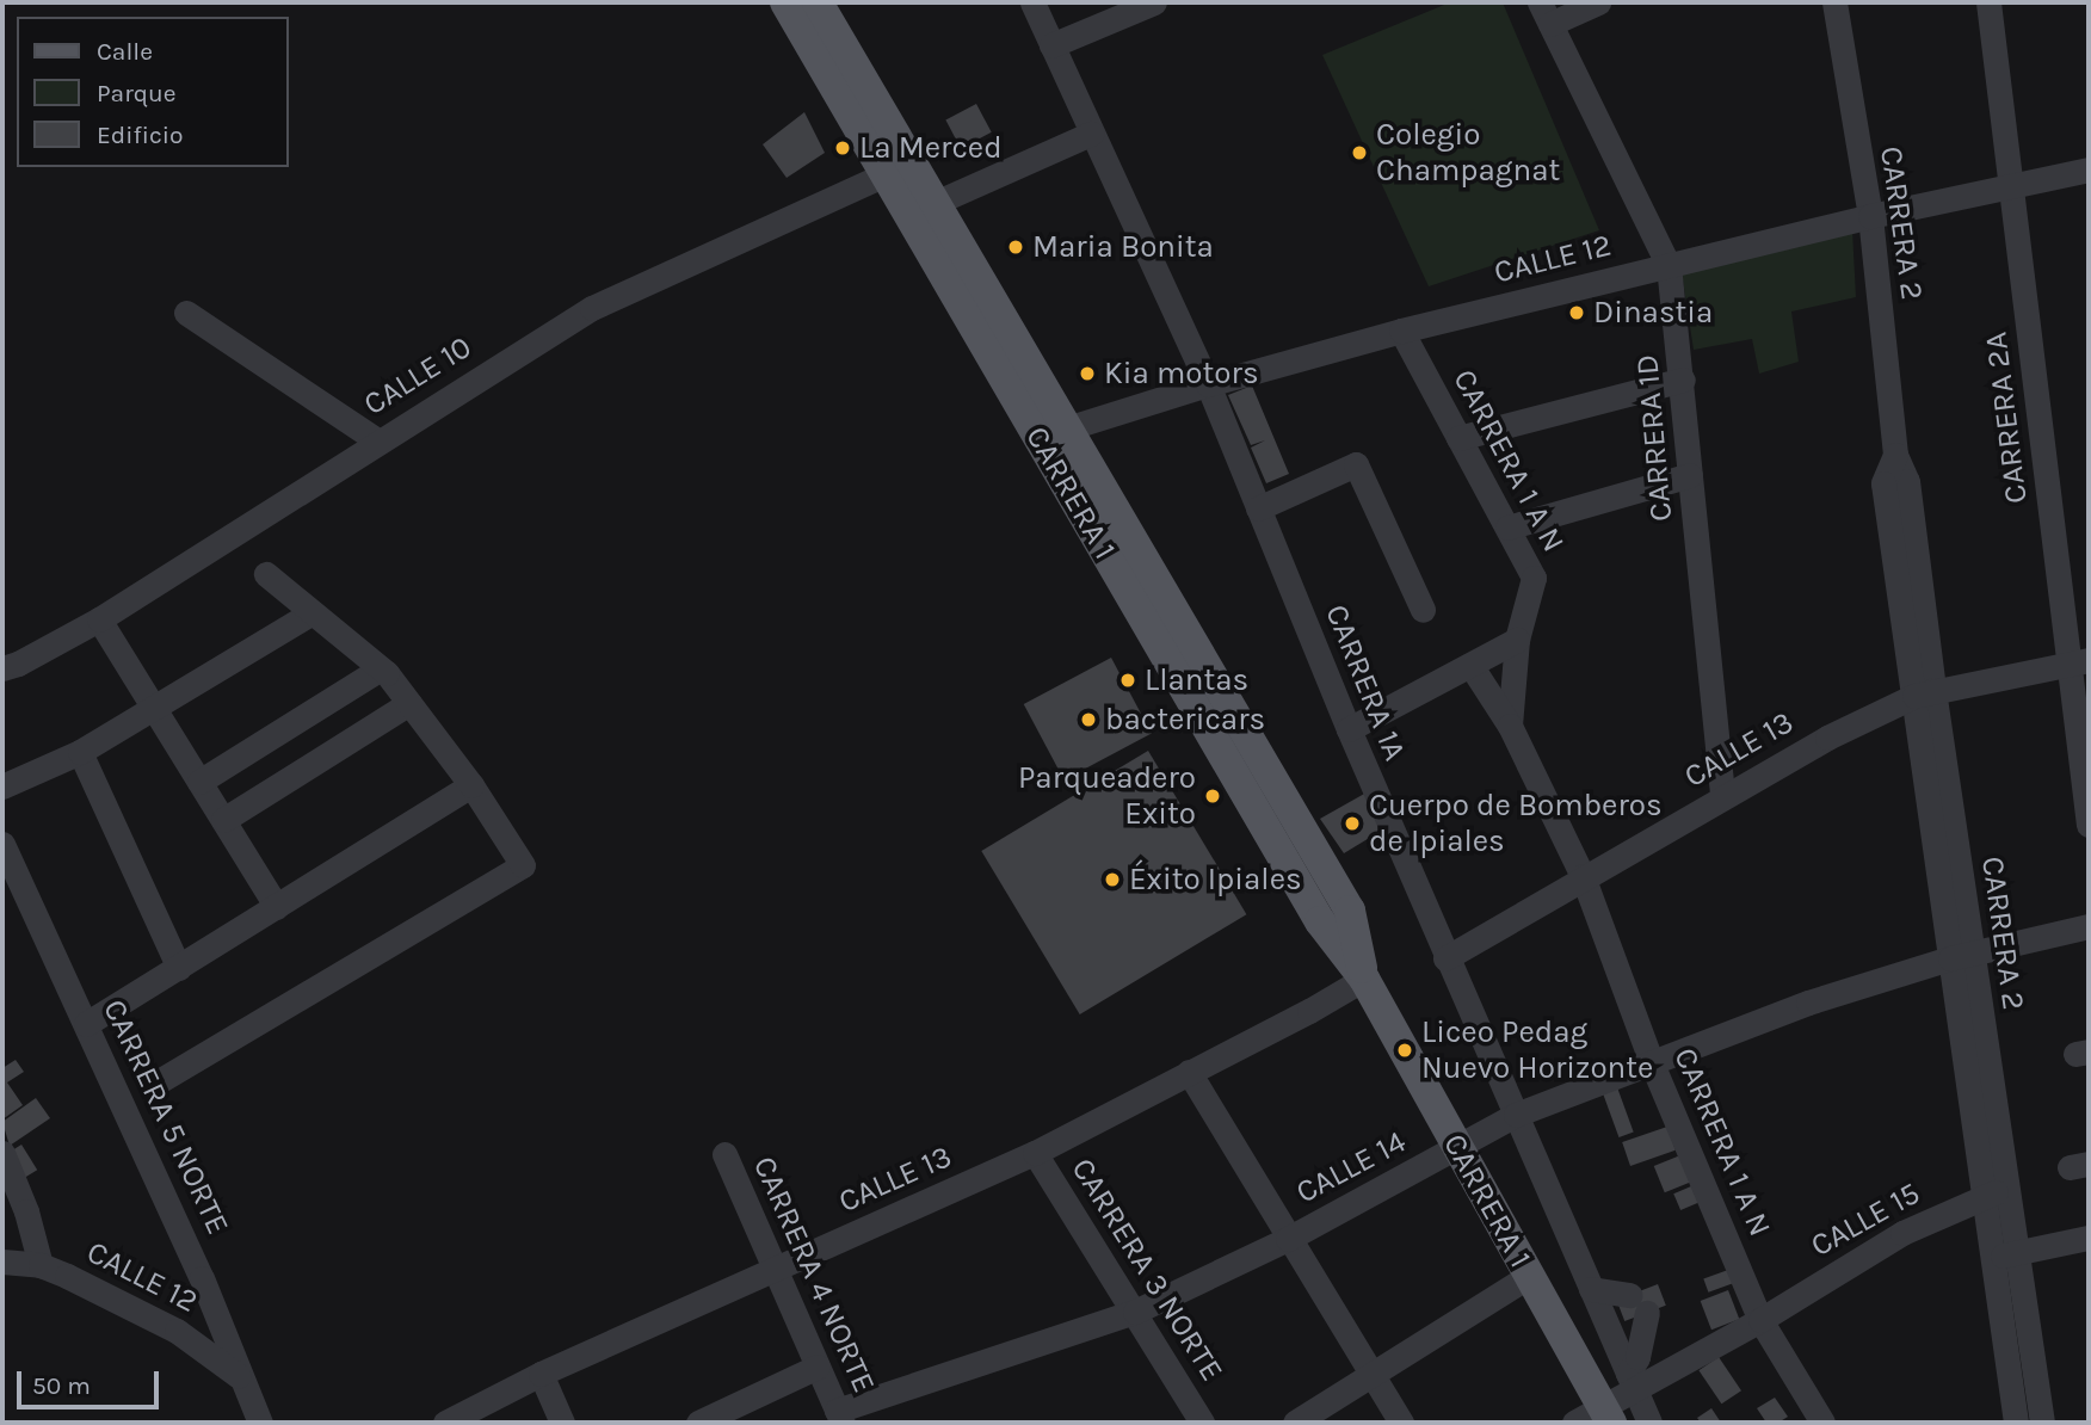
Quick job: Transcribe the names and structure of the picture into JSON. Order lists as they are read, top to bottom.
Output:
{
  "streets": {
    "main road": ["CARRERA 1"],
    "street": [
      "CARRERA 2",
      "CALLE 12",
      "CALLE 10",
      "CARRERA 2A",
      "CARRERA 1D",
      "CARRERA 1 A N",
      "CARRERA 1A",
      "CALLE 13",
      "CARRERA 5 NORTE",
      "CALLE 14",
      "CALLE 15",
      "CARRERA 3 NORTE",
      "CARRERA 4 NORTE"
    ]
  },
  "crossings": [
    ["CARRERA 2", "CALLE 12"],
    ["CARRERA 2", "CALLE 13"],
    ["CARRERA 2", "CALLE 14"],
    ["CARRERA 2", "CALLE 15"],
    ["CALLE 12", "CARRERA 2A"],
    ["CALLE 12", "CARRERA 1D"],
    ["CALLE 12", "CARRERA 1 A N"],
    ["CALLE 12", "CARRERA 1"],
    ["CALLE 12", "CARRERA 1A"],
    ["CALLE 12", "CARRERA 5 NORTE"],
    ["CALLE 10", "CARRERA 1"],
    ["CARRERA 2A", "CALLE 13"],
    ["CARRERA 1D", "CALLE 13"],
    ["CARRERA 1 A N", "CALLE 13"],
    ["CARRERA 1 A N", "CALLE 14"],
    ["CARRERA 1 A N", "CALLE 15"],
    ["CARRERA 1", "CALLE 13"],
    ["CARRERA 1", "CALLE 14"],
    ["CARRERA 1", "CALLE 15"],
    ["CARRERA 1A", "CALLE 13"],
    ["CARRERA 1A", "CALLE 14"],
    ["CARRERA 1A", "CALLE 15"],
    ["CALLE 13", "CARRERA 3 NORTE"],
    ["CALLE 13", "CARRERA 4 NORTE"],
    ["CALLE 14", "CARRERA 3 NORTE"],
    ["CALLE 14", "CARRERA 4 NORTE"]
  ],
  "places": [
    "La Merced",
    "Colegio Champagnat",
    "Maria Bonita",
    "Dinastia",
    "Kia motors",
    "Llantas",
    "bactericars",
    "Parqueadero Exito",
    "Cuerpo de Bomberos de Ipiales",
    "Éxito Ipiales",
    "Liceo Pedag Nuevo Horizonte"
  ],
  "legend": ["Calle", "Parque", "Edificio"],
  "scale_bar": "50 m"
}
